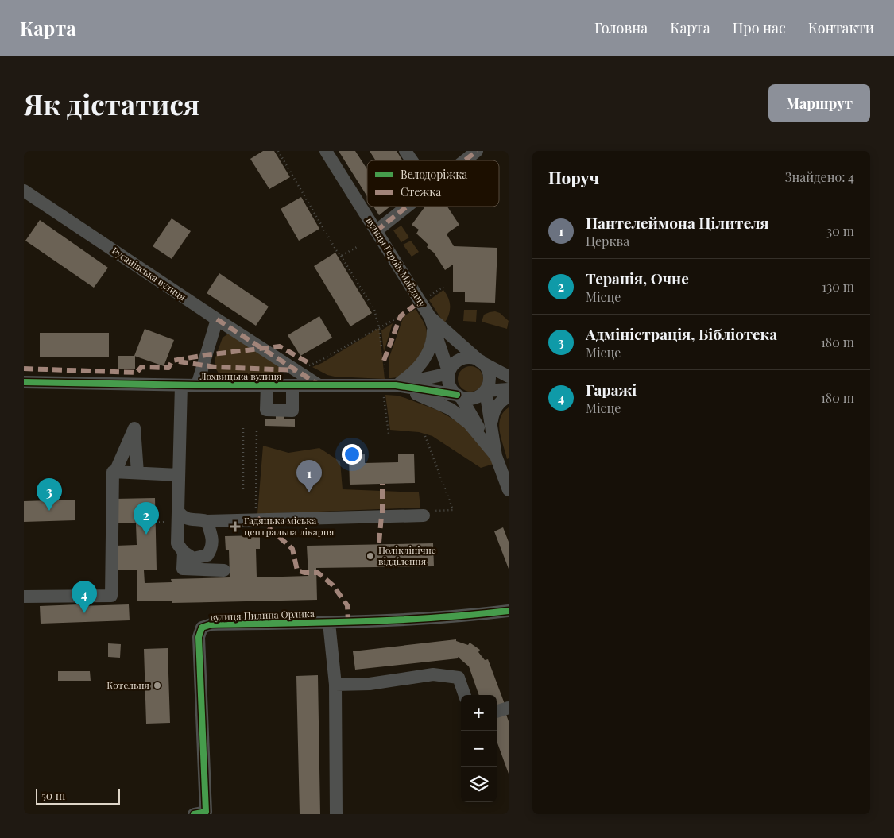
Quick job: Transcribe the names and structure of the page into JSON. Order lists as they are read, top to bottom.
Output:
{
  "streets": {
    "street": [
      "вулиця Героїв Майдану",
      "Русанівська вулиця",
      "Лохвицька вулиця",
      "вулиця Пилипа Орлика"
    ]
  },
  "crossings": [
    ["вулиця Героїв Майдану", "Лохвицька вулиця"],
    ["Русанівська вулиця", "Лохвицька вулиця"]
  ],
  "places": {
    "health": ["Гадяцька міська центральна лікарня"],
    "other": ["Поліклінічне відділення", "Котельня"]
  },
  "legend": ["Велодоріжка", "Стежка"],
  "scale_bar": "50 m",
  "page": {
    "header": "Карта",
    "nav": [
      "Головна",
      "Карта",
      "Про нас",
      "Контакти"
    ],
    "buttons": "Маршрут",
    "title": "Як дістатися",
    "heading": ["Поруч", "Знайдено: 4"],
    "list": [
      {
        "mark": "1",
        "name": "Пантелеймона Цілителя",
        "note": "Церква",
        "value": "30 m"
      },
      {
        "mark": "2",
        "name": "Терапія, Очне",
        "note": "Місце",
        "value": "130 m"
      },
      {
        "mark": "3",
        "name": "Адміністрація, Бібліотека",
        "note": "Місце",
        "value": "180 m"
      },
      {
        "mark": "4",
        "name": "Гаражі",
        "note": "Місце",
        "value": "180 m"
      }
    ],
    "pins": [
      "1",
      "3",
      "2",
      "4"
    ],
    "map_buttons": ["+", "−"],
    "scale": "50 m"
  }
}
